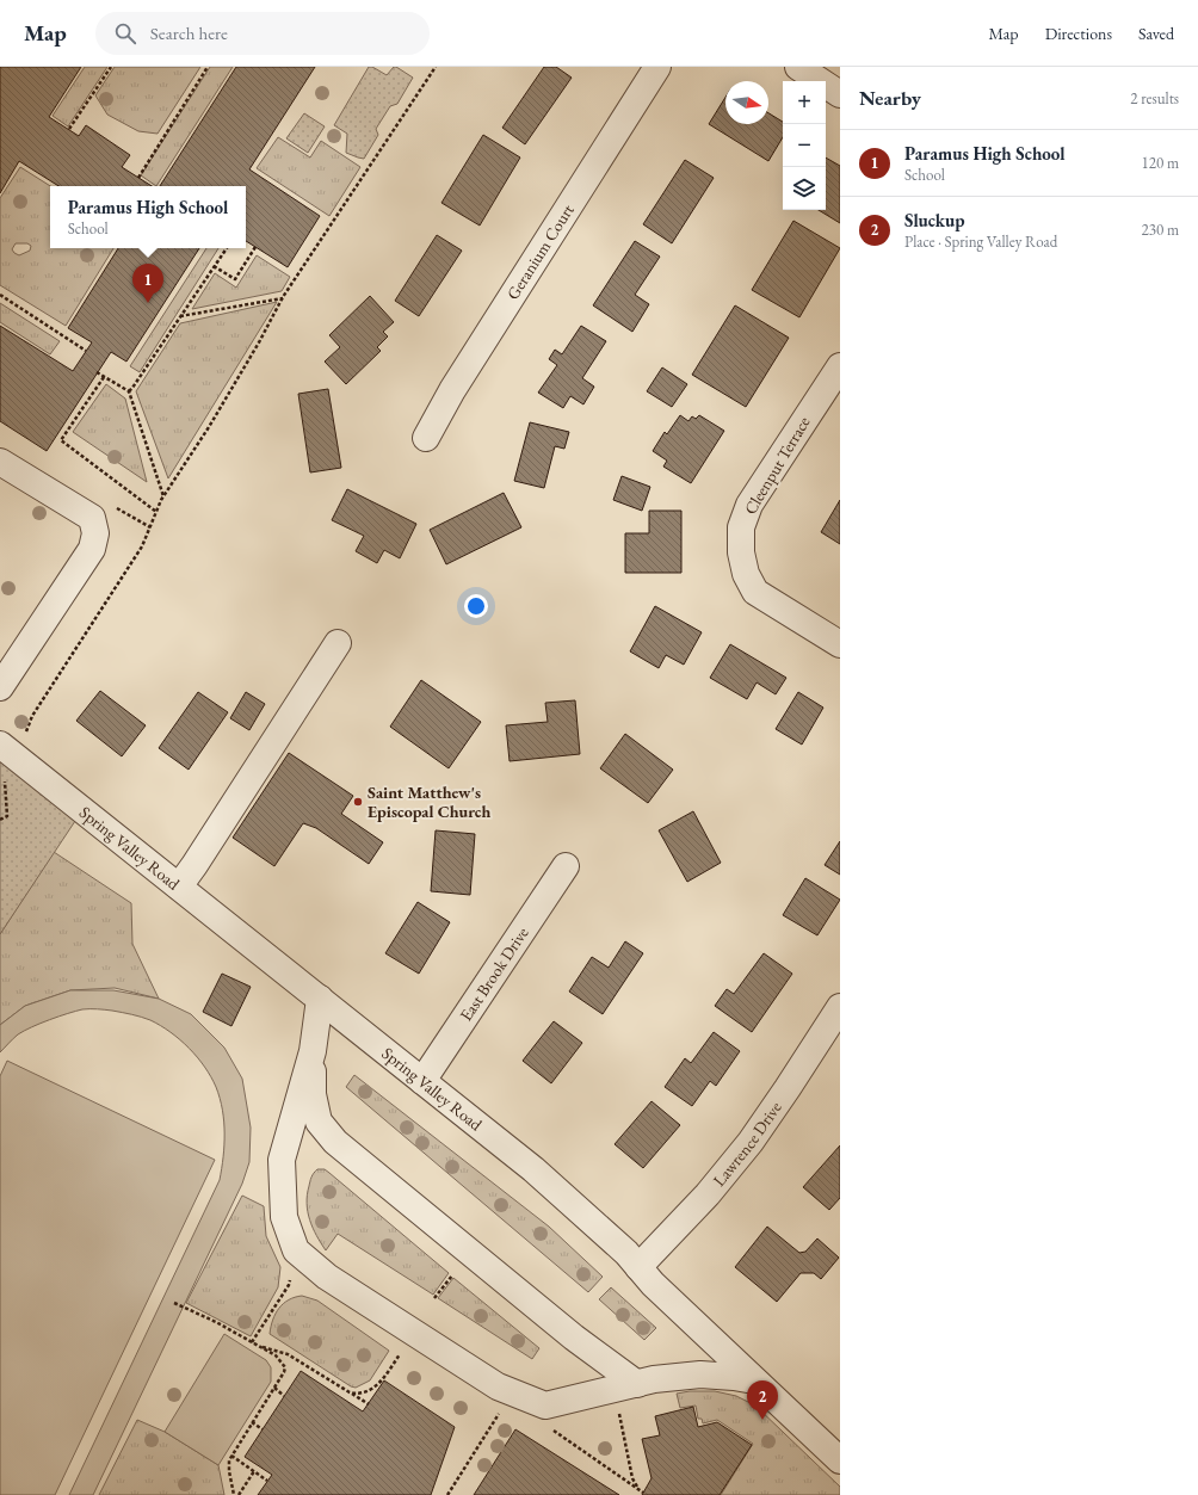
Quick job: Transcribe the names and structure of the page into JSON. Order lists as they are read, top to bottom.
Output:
{
  "streets": {
    "street": [
      "Geranium Court",
      "Cleenput Terrace",
      "Spring Valley Road",
      "East Brook Drive",
      "Lawrence Drive"
    ]
  },
  "crossings": [
    ["Spring Valley Road", "East Brook Drive"],
    ["Spring Valley Road", "Lawrence Drive"]
  ],
  "places": ["Saint Matthew's Episcopal Church"],
  "north": "right",
  "page": {
    "header": "Map",
    "search": "Search here",
    "nav": ["Map", "Directions", "Saved"],
    "heading": ["Nearby", "2 results"],
    "map_buttons": ["+", "−"],
    "list": [
      {
        "mark": "1",
        "name": "Paramus High School",
        "note": "School",
        "value": "120 m"
      },
      {
        "mark": "2",
        "name": "Sluckup",
        "note": "Place · Spring Valley Road",
        "value": "230 m"
      }
    ],
    "popup": ["Paramus High School", "School"],
    "pins": ["1", "2"]
  }
}
